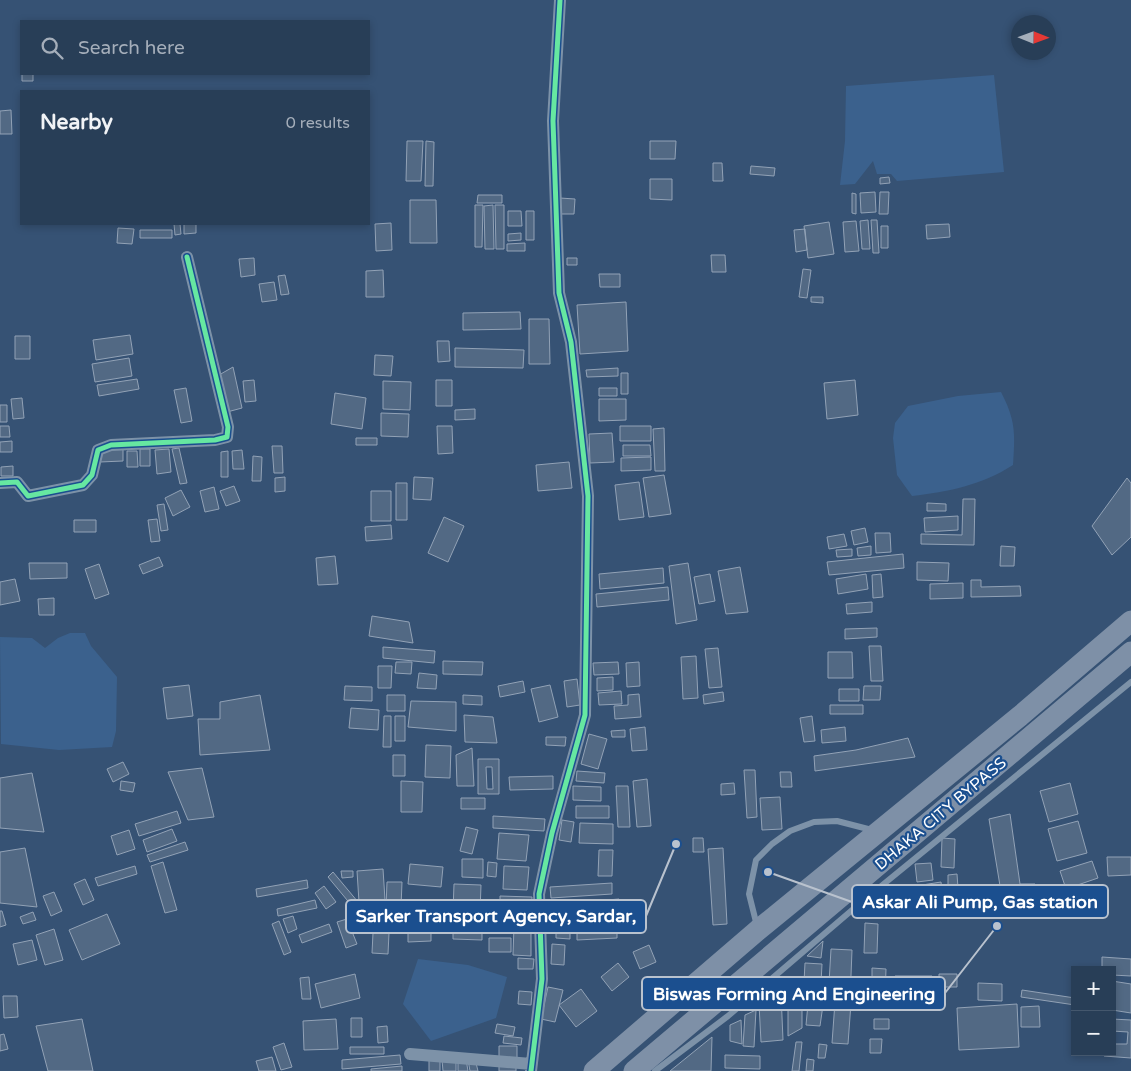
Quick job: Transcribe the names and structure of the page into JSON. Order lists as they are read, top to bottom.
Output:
{
  "streets": {
    "highway": ["DHAKA CITY BYPASS"]
  },
  "places": ["Sarker Transport Agency, Sardar,", "Askar Ali Pump, Gas station", "Biswas Forming And Engineering"],
  "north": "right",
  "page": {
    "search": "Search here",
    "heading": ["Nearby", "0 results"],
    "map_buttons": ["+", "−"]
  }
}
